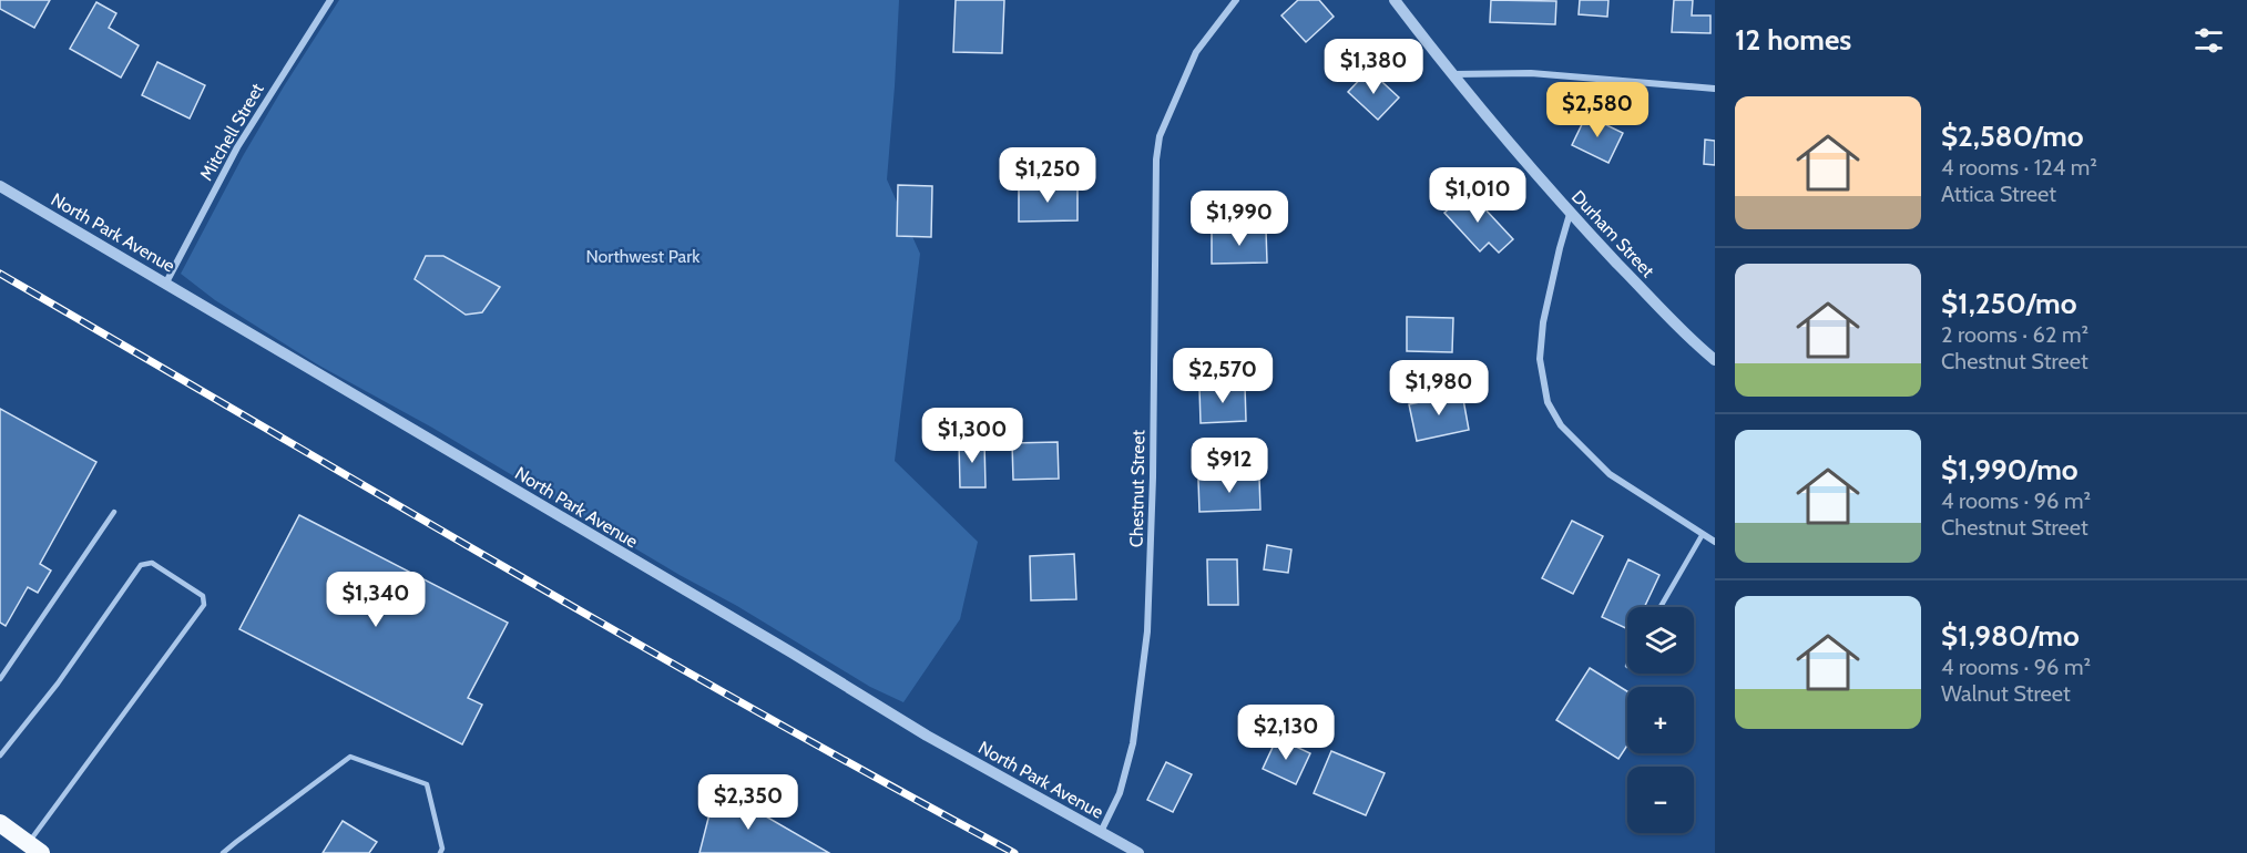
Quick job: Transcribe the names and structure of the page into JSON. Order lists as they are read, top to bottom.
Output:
{
  "streets": {
    "street": [
      "Mitchell Street",
      "North Park Avenue",
      "Durham Street",
      "Chestnut Street"
    ]
  },
  "crossings": [
    ["Mitchell Street", "North Park Avenue"],
    ["North Park Avenue", "Chestnut Street"]
  ],
  "parks": ["Northwest Park"],
  "page": {
    "heading": "12 homes",
    "price": [
      "$1,380",
      "$2,580",
      "$1,250",
      "$1,010",
      "$1,990",
      "$2,570",
      "$1,980",
      "$1,300",
      "$912",
      "$1,340",
      "$2,130",
      "$2,350"
    ],
    "list": [
      {
        "name": "$2,580/mo",
        "note": "4 rooms · 124 m² · Attica Street"
      },
      {
        "name": "$1,250/mo",
        "note": "2 rooms · 62 m² · Chestnut Street"
      },
      {
        "name": "$1,990/mo",
        "note": "4 rooms · 96 m² · Chestnut Street"
      },
      {
        "name": "$1,980/mo",
        "note": "4 rooms · 96 m² · Walnut Street"
      }
    ],
    "map_buttons": ["+", "−"]
  }
}
